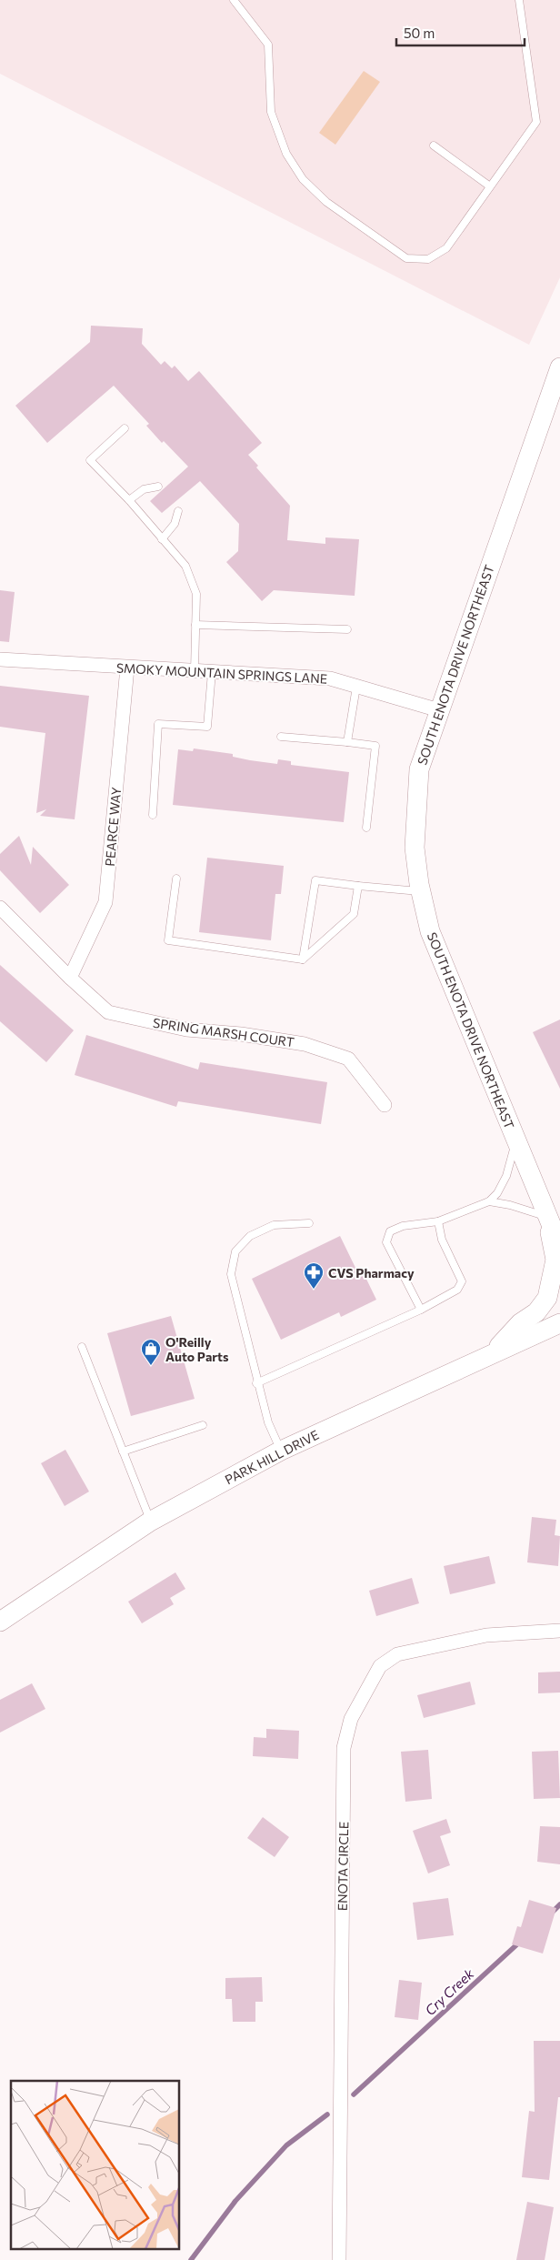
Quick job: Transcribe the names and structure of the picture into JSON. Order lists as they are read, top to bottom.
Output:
{
  "streets": {
    "main road": ["SOUTH ENOTA DRIVE NORTHEAST", "PARK HILL DRIVE"],
    "street": [
      "SMOKY MOUNTAIN SPRINGS LANE",
      "PEARCE WAY",
      "SPRING MARSH COURT",
      "ENOTA CIRCLE"
    ]
  },
  "crossings": [
    ["SOUTH ENOTA DRIVE NORTHEAST", "SMOKY MOUNTAIN SPRINGS LANE"],
    ["SMOKY MOUNTAIN SPRINGS LANE", "PEARCE WAY"],
    ["PEARCE WAY", "SPRING MARSH COURT"]
  ],
  "water": ["Cry Creek"],
  "places": {
    "pharmacy": ["CVS Pharmacy"],
    "shop": ["O'Reilly Auto Parts"]
  },
  "scale_bar": "50 m"
}
